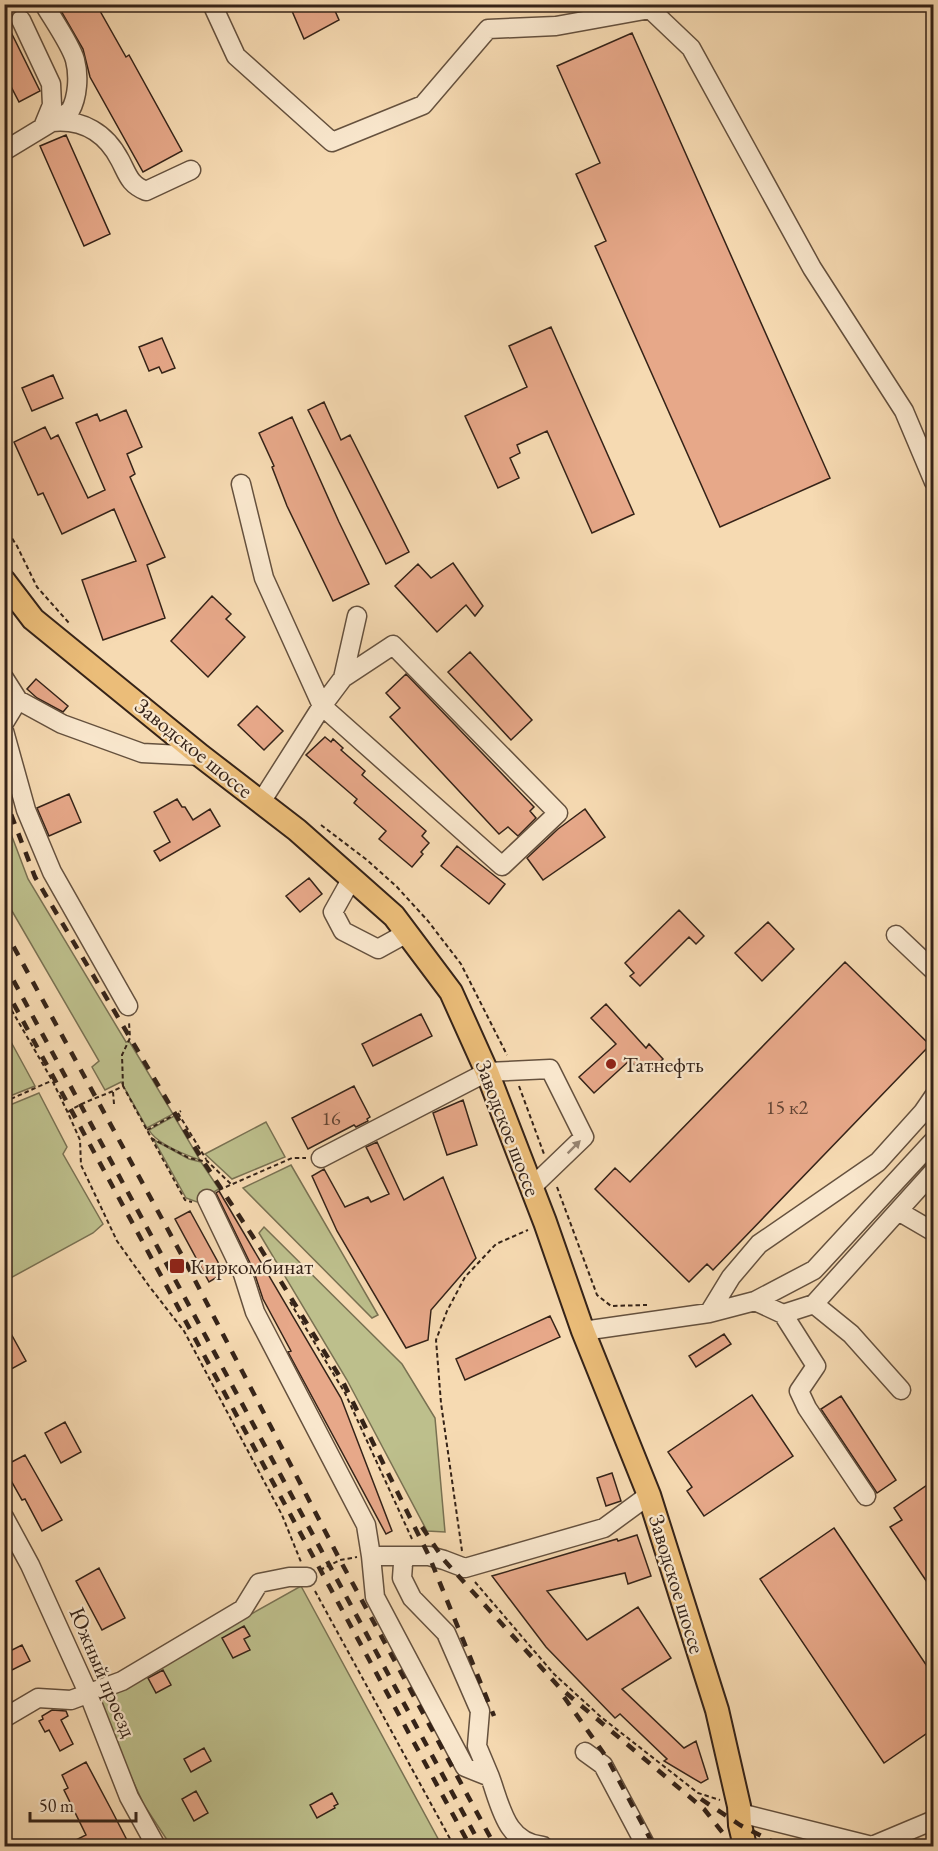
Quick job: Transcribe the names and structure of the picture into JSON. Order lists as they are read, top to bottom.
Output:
{
  "streets": {
    "main road": ["Заводское шоссе"],
    "street": ["Южный проезд"]
  },
  "places": {
    "other": ["Татнефть"],
    "transit": ["Киркомбинат"]
  },
  "house_numbers": ["15 к2", "16"],
  "scale_bar": "50 m"
}
